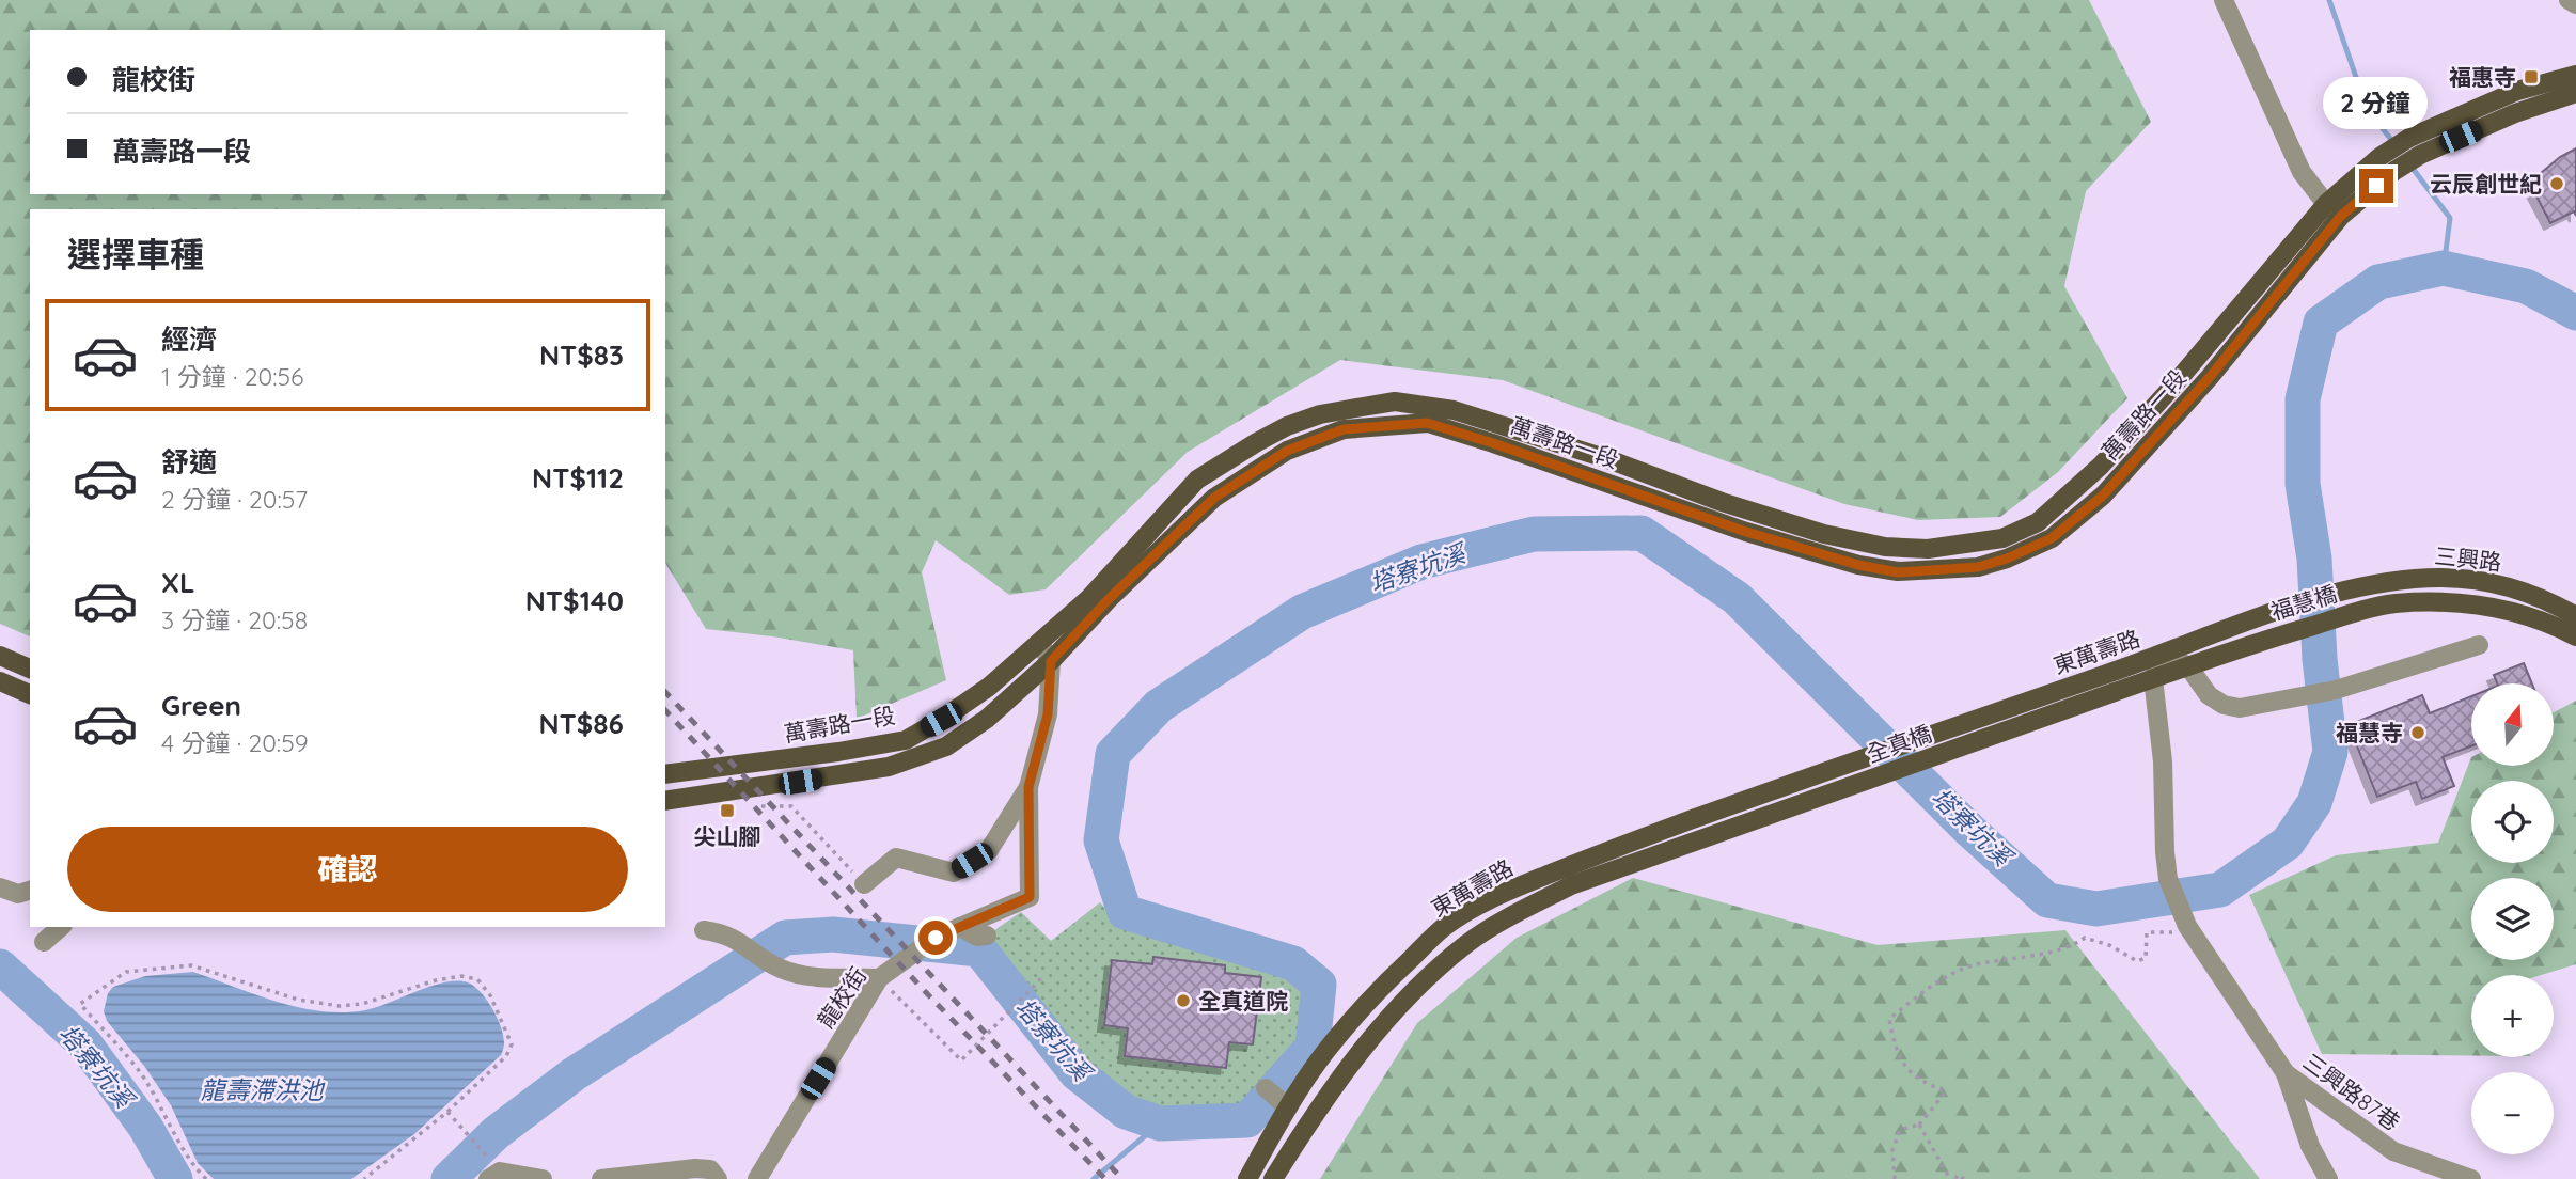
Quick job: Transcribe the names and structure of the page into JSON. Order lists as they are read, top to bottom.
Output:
{
  "streets": {
    "main road": [
      "萬壽路一段",
      "三興路",
      "福慧橋",
      "東萬壽路",
      "全真橋"
    ],
    "street": ["龍校街", "三興路87巷"]
  },
  "crossings": [
    ["萬壽路一段", "龍校街"],
    ["三興路", "福慧橋"],
    ["福慧橋", "東萬壽路"],
    ["東萬壽路", "全真橋"],
    ["東萬壽路", "三興路87巷"]
  ],
  "water": ["塔寮坑溪", "龍壽滯洪池"],
  "places": {
    "transit": ["福惠寺", "尖山腳"],
    "other": ["云辰創世紀", "福慧寺", "全真道院"]
  },
  "north": "top",
  "page": {
    "banner": ["龍校街", "萬壽路一段"],
    "bubble": "2 分鐘",
    "heading": "選擇車種",
    "list": [
      {
        "name": "經濟",
        "note": "1 分鐘 · 20:56",
        "value": "NT$83"
      },
      {
        "name": "舒適",
        "note": "2 分鐘 · 20:57",
        "value": "NT$112"
      },
      {
        "name": "XL",
        "note": "3 分鐘 · 20:58",
        "value": "NT$140"
      },
      {
        "name": "Green",
        "note": "4 分鐘 · 20:59",
        "value": "NT$86"
      }
    ],
    "map_buttons": ["+", "−"],
    "buttons": "確認"
  }
}
